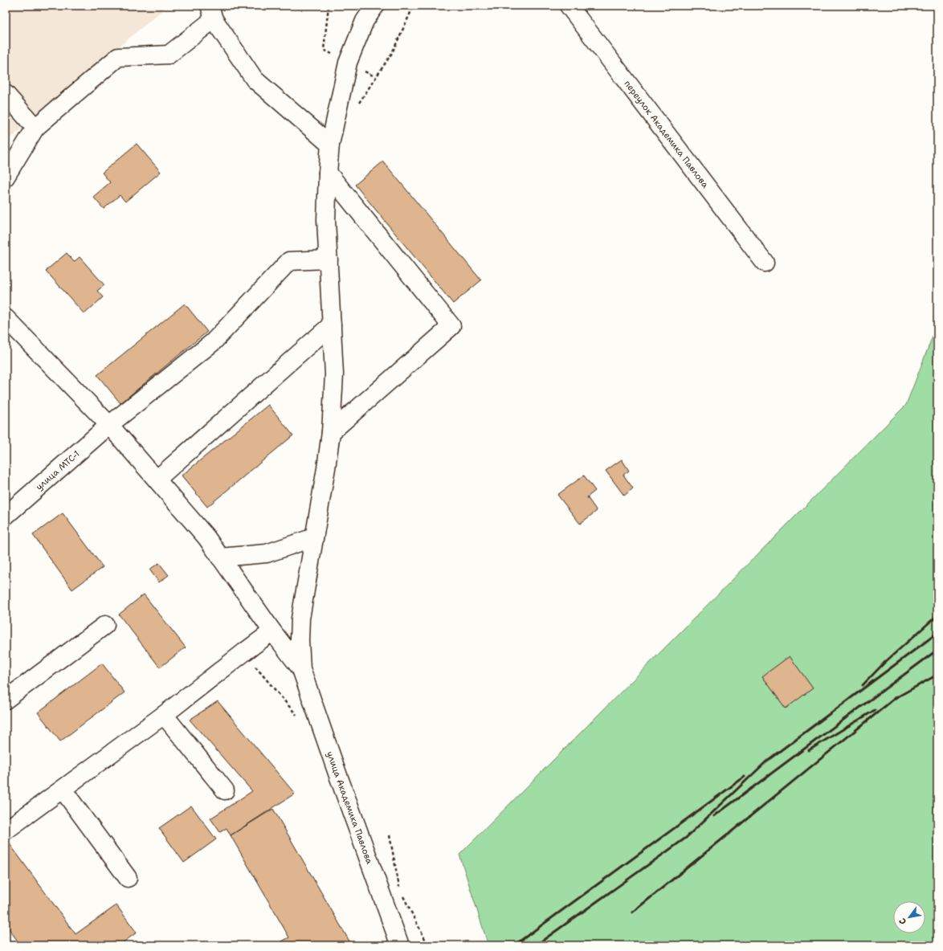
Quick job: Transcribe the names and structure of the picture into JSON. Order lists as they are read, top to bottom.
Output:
{
  "streets": {
    "street": ["переулок Академика Павлова", "улица МТС-1", "улица Академика Павлова"]
  },
  "north": "bottom left"
}
